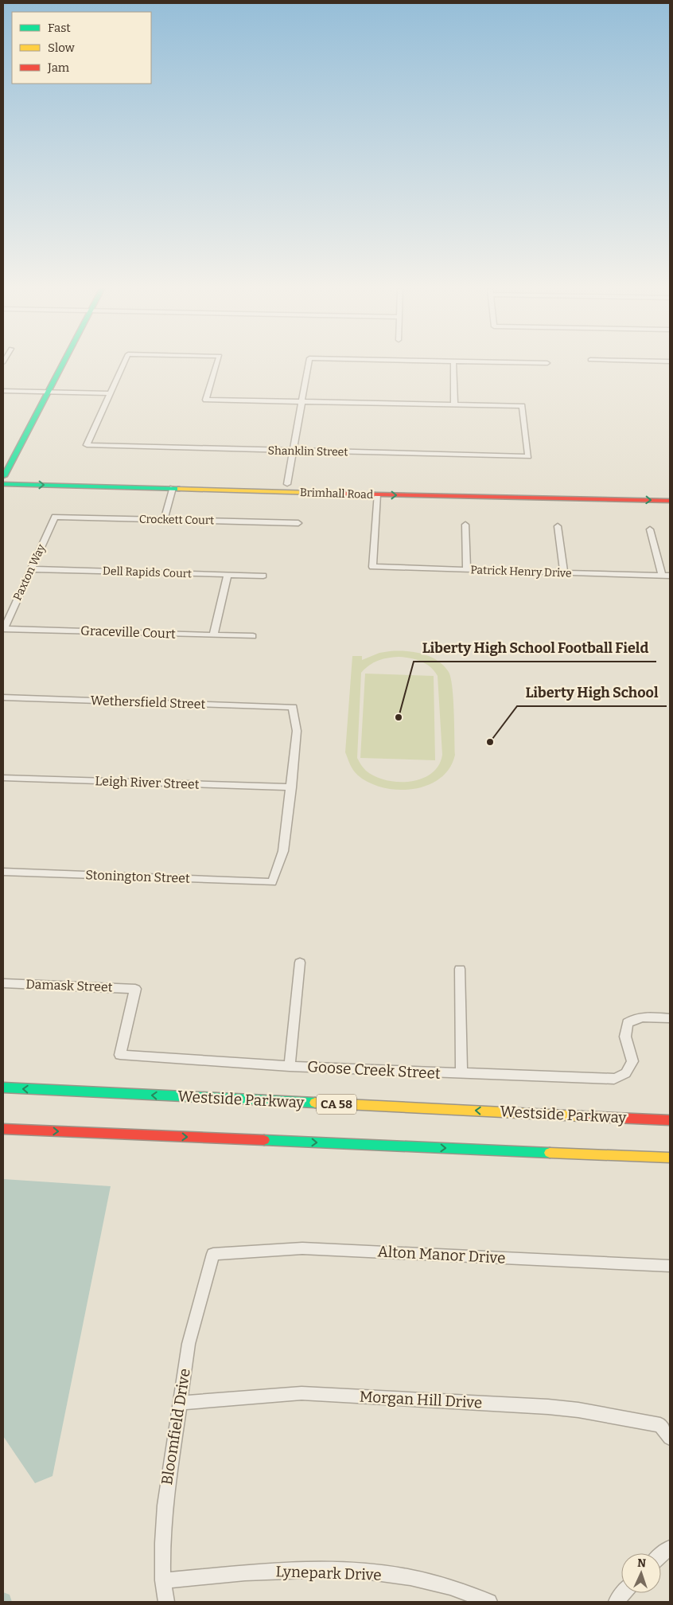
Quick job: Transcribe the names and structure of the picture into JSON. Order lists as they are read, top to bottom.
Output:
{
  "streets": {
    "main road": ["Brimhall Road", "Westside Parkway", "CA 58"],
    "street": [
      "Shanklin Street",
      "Crockett Court",
      "Patrick Henry Drive",
      "Paxton Way",
      "Dell Rapids Court",
      "Graceville Court",
      "Wethersfield Street",
      "Leigh River Street",
      "Stonington Street",
      "Damask Street",
      "Goose Creek Street",
      "Alton Manor Drive",
      "Morgan Hill Drive",
      "Bloomfield Drive",
      "Lynepark Drive"
    ]
  },
  "crossings": [
    ["Brimhall Road", "Patrick Henry Drive"],
    ["Crockett Court", "Paxton Way"],
    ["Paxton Way", "Dell Rapids Court"],
    ["Paxton Way", "Graceville Court"],
    ["Wethersfield Street", "Leigh River Street"],
    ["Wethersfield Street", "Stonington Street"],
    ["Leigh River Street", "Stonington Street"],
    ["Damask Street", "Goose Creek Street"],
    ["Alton Manor Drive", "Bloomfield Drive"],
    ["Morgan Hill Drive", "Bloomfield Drive"],
    ["Bloomfield Drive", "Lynepark Drive"]
  ],
  "places": ["Liberty High School Football Field", "Liberty High School"],
  "legend": ["Fast", "Slow", "Jam"],
  "north": "top"
}
